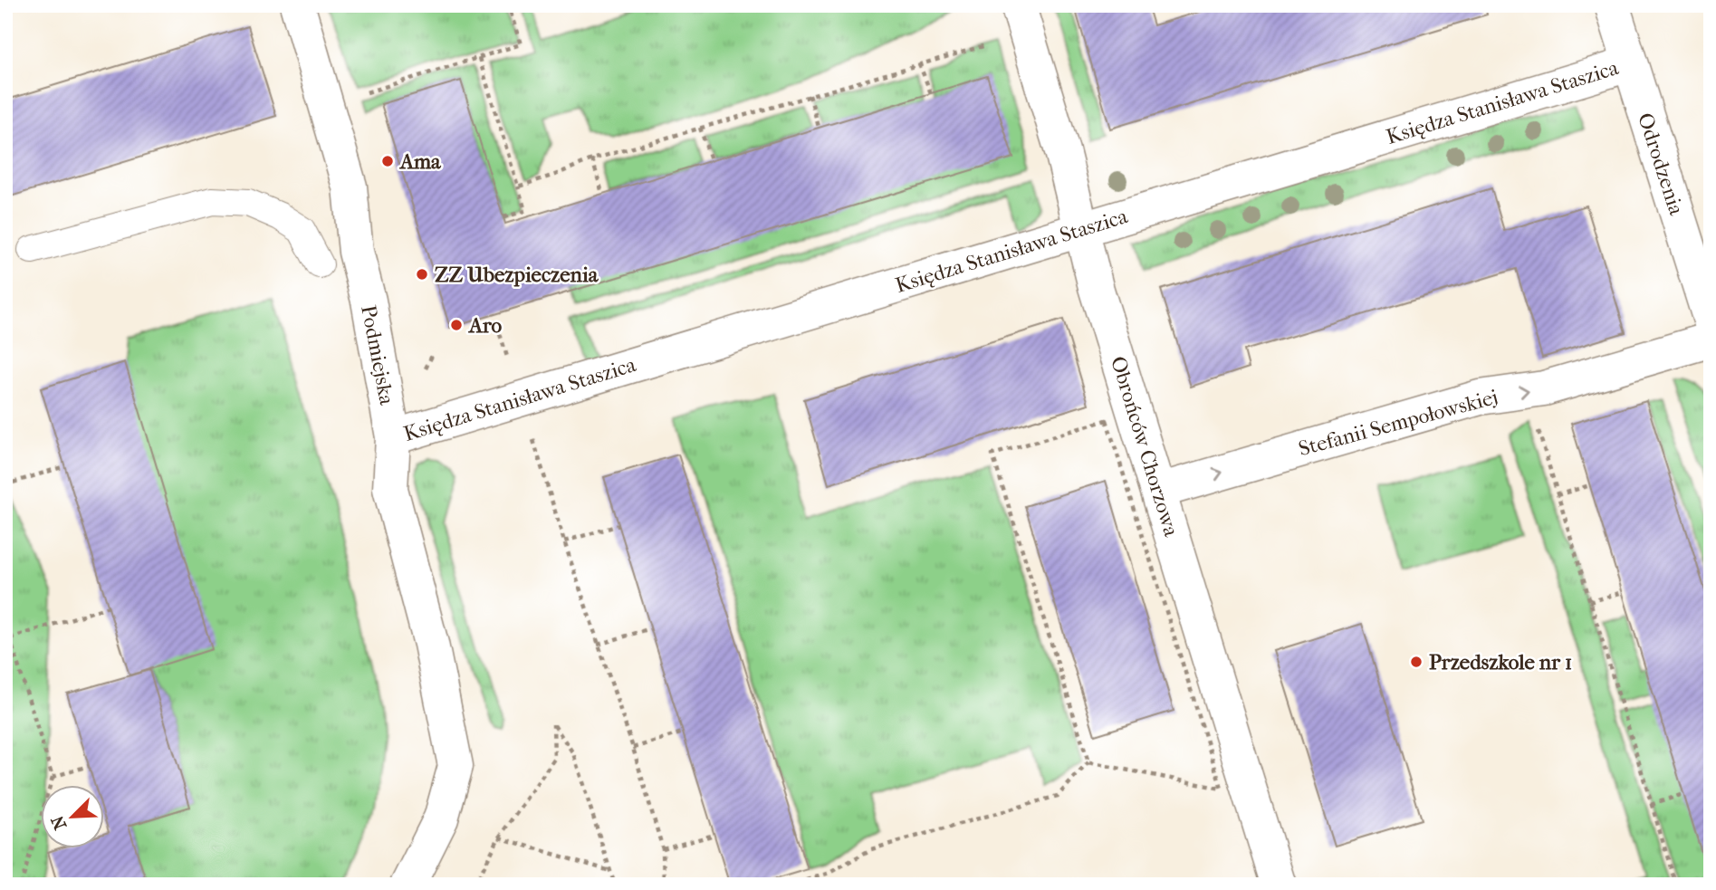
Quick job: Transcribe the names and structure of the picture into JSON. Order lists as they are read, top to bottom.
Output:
{
  "streets": {
    "street": [
      "Księdza Stanisława Staszica",
      "Odrodzenia",
      "Podmiejska",
      "Stefanii Sempołowskiej",
      "Obrońców Chorzowa"
    ]
  },
  "crossings": [
    ["Księdza Stanisława Staszica", "Odrodzenia"],
    ["Księdza Stanisława Staszica", "Podmiejska"],
    ["Księdza Stanisława Staszica", "Obrońców Chorzowa"],
    ["Stefanii Sempołowskiej", "Obrońców Chorzowa"]
  ],
  "one_way": ["Stefanii Sempołowskiej"],
  "places": [
    "Ama",
    "ZZ Ubezpieczenia",
    "Aro",
    "Przedszkole nr 1"
  ],
  "north": "bottom left"
}
